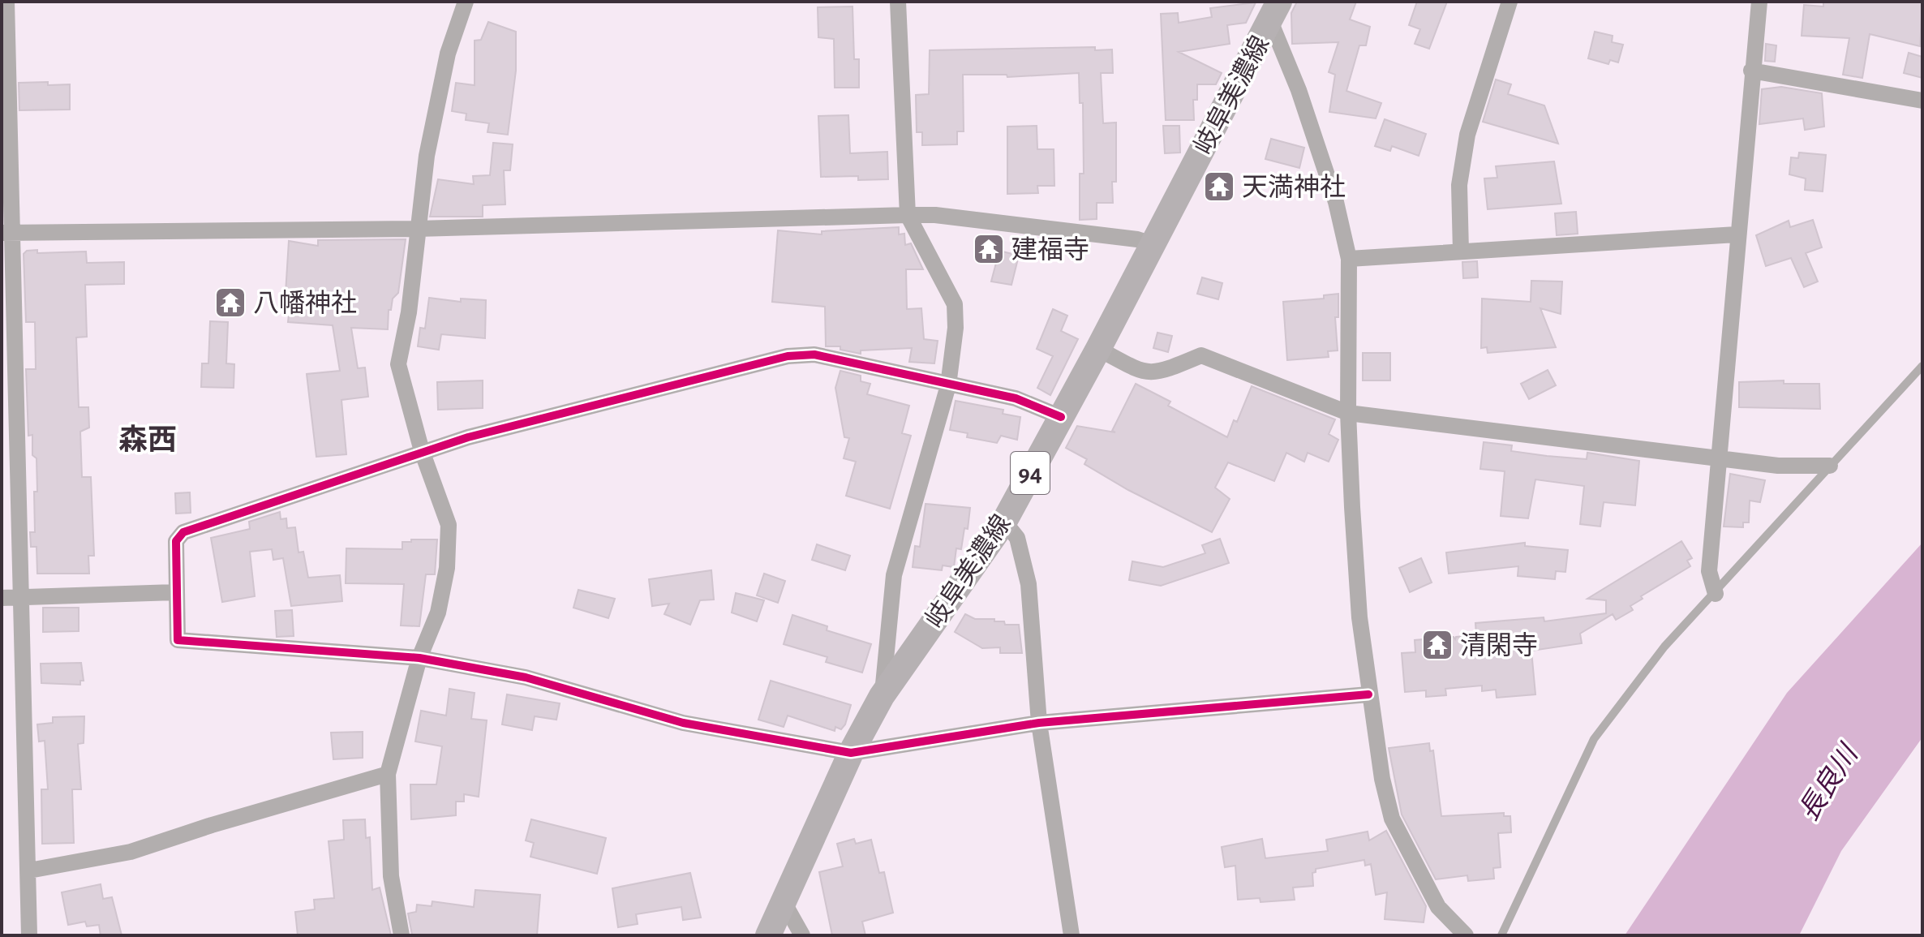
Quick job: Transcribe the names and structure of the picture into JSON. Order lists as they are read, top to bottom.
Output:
{
  "streets": {
    "main road": ["岐阜美濃線", "94"]
  },
  "districts": ["森西"],
  "water": ["長良川"],
  "places": {
    "temple": [
      "天満神社",
      "建福寺",
      "八幡神社",
      "清閑寺"
    ]
  }
}
